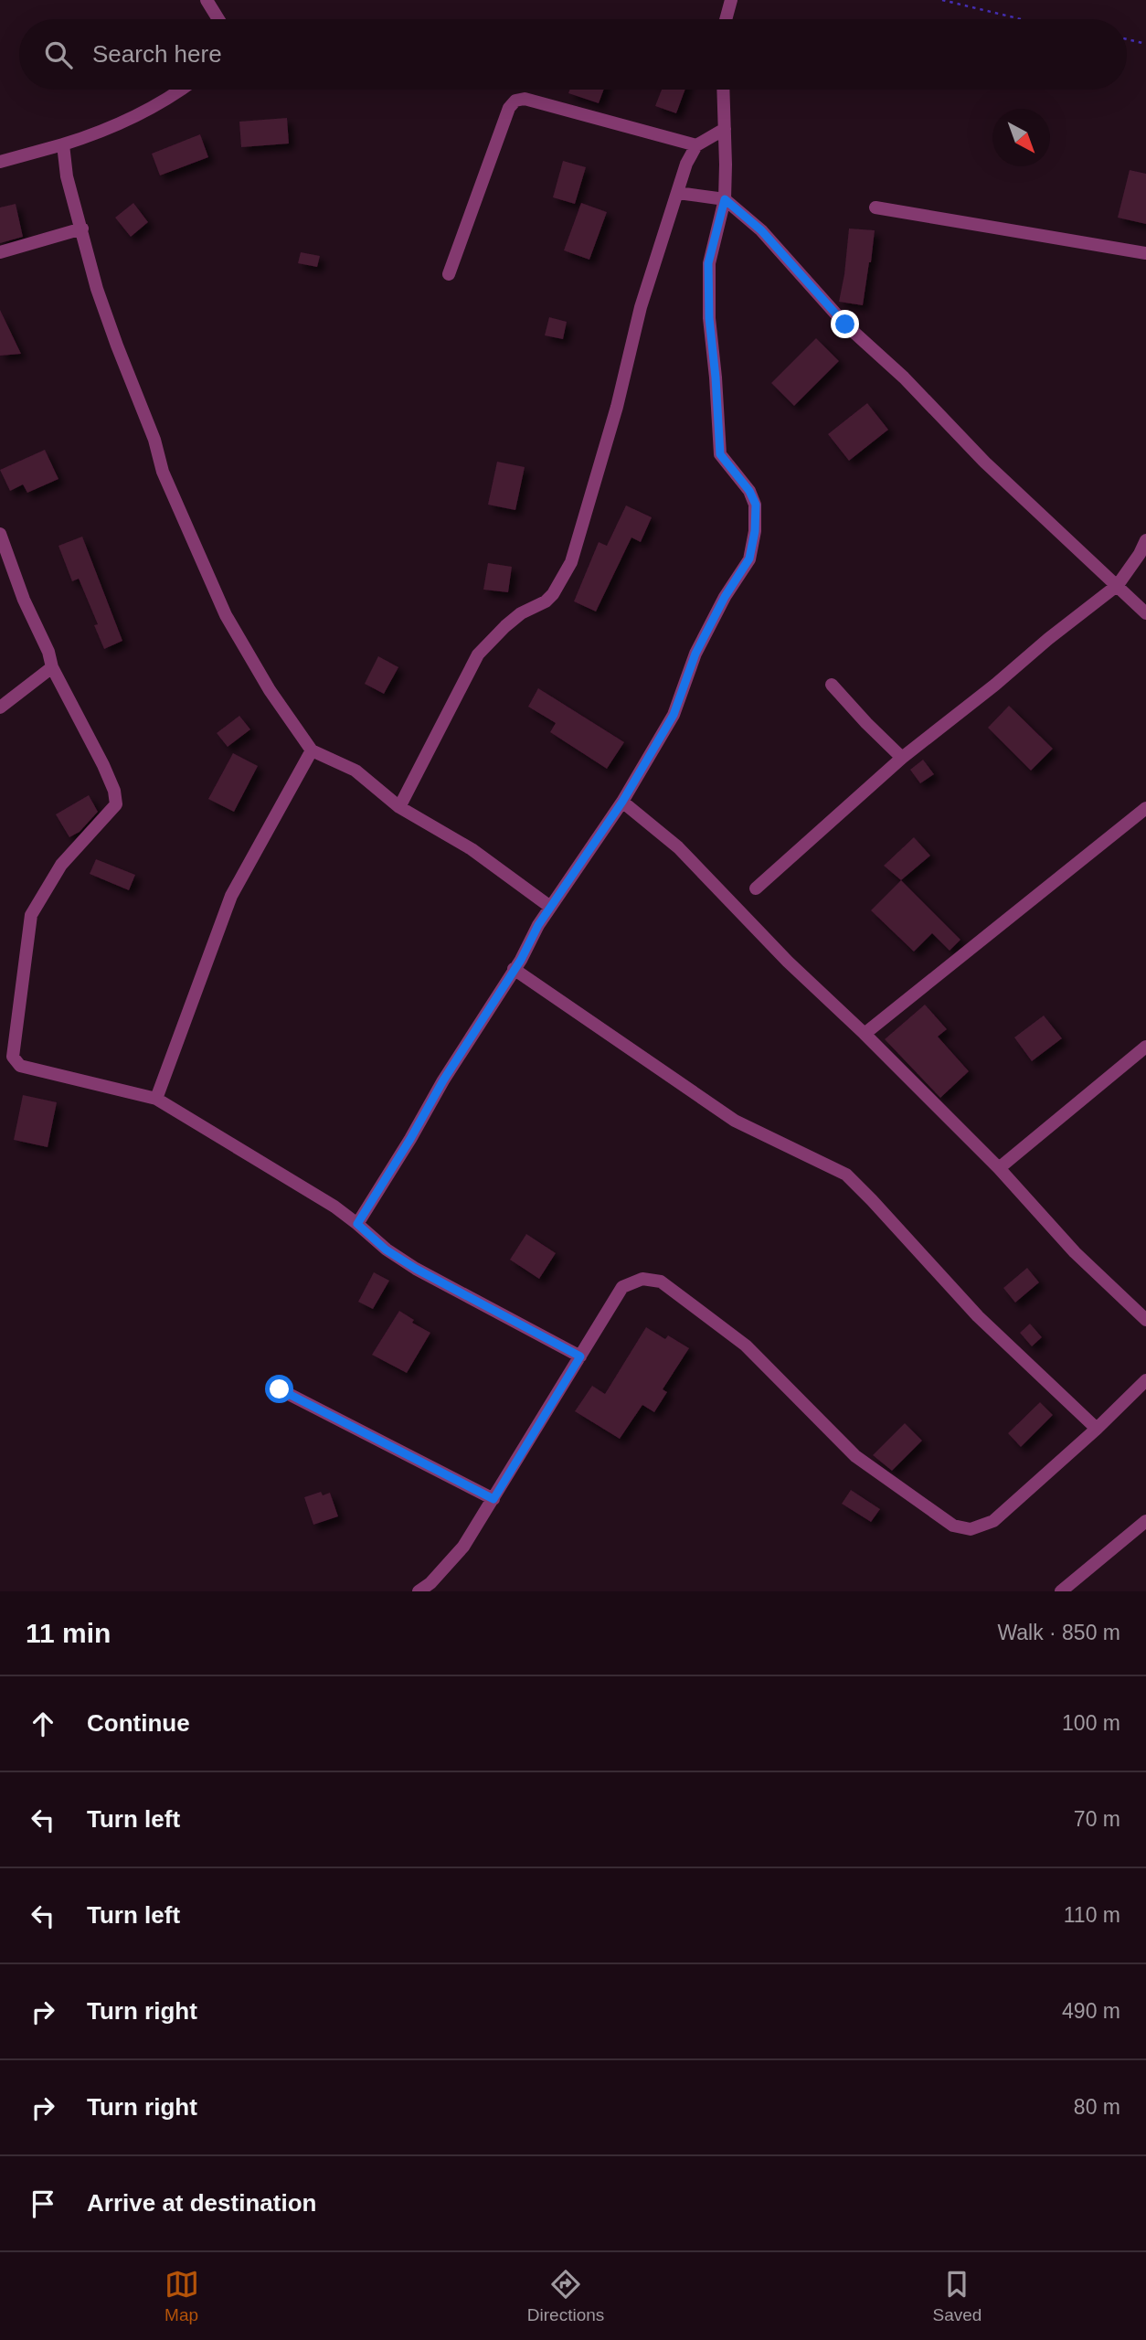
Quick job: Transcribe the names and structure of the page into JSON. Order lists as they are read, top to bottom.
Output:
{
  "north": "bottom right",
  "page": {
    "search": "Search here",
    "heading": ["11 min", "Walk · 850 m"],
    "list": [
      ["Continue", "100 m"],
      ["Turn left", "70 m"],
      ["Turn left", "110 m"],
      ["Turn right", "490 m"],
      ["Turn right", "80 m"],
      "Arrive at destination"
    ],
    "nav": ["Map", "Directions", "Saved"]
  }
}
